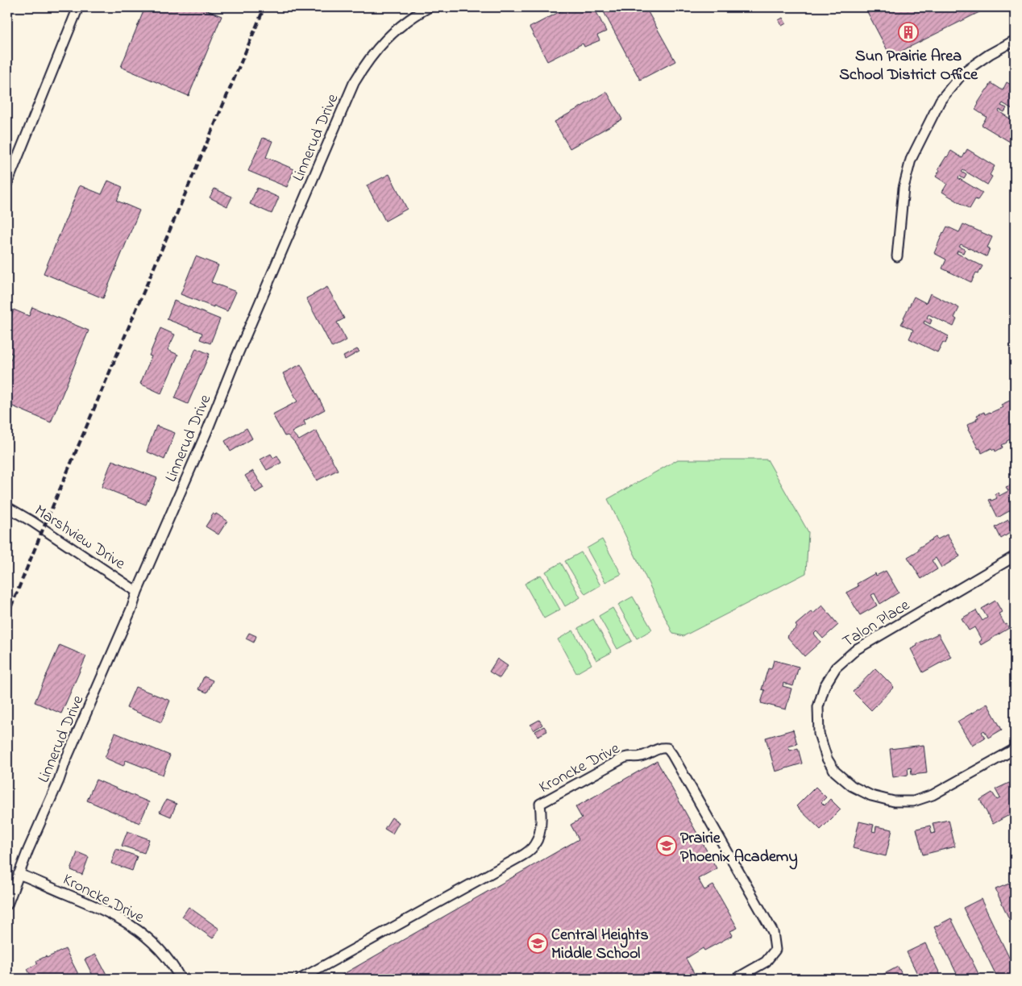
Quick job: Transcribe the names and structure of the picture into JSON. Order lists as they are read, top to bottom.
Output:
{
  "streets": {
    "street": [
      "Linnerud Drive",
      "Marshview Drive",
      "Talon Place",
      "Kroncke Drive"
    ]
  },
  "crossings": [
    ["Linnerud Drive", "Marshview Drive"],
    ["Linnerud Drive", "Kroncke Drive"]
  ],
  "places": {
    "building": ["Sun Prairie Area School District Office"],
    "school or university": ["Prairie Phoenix Academy", "Central Heights Middle School"]
  }
}
